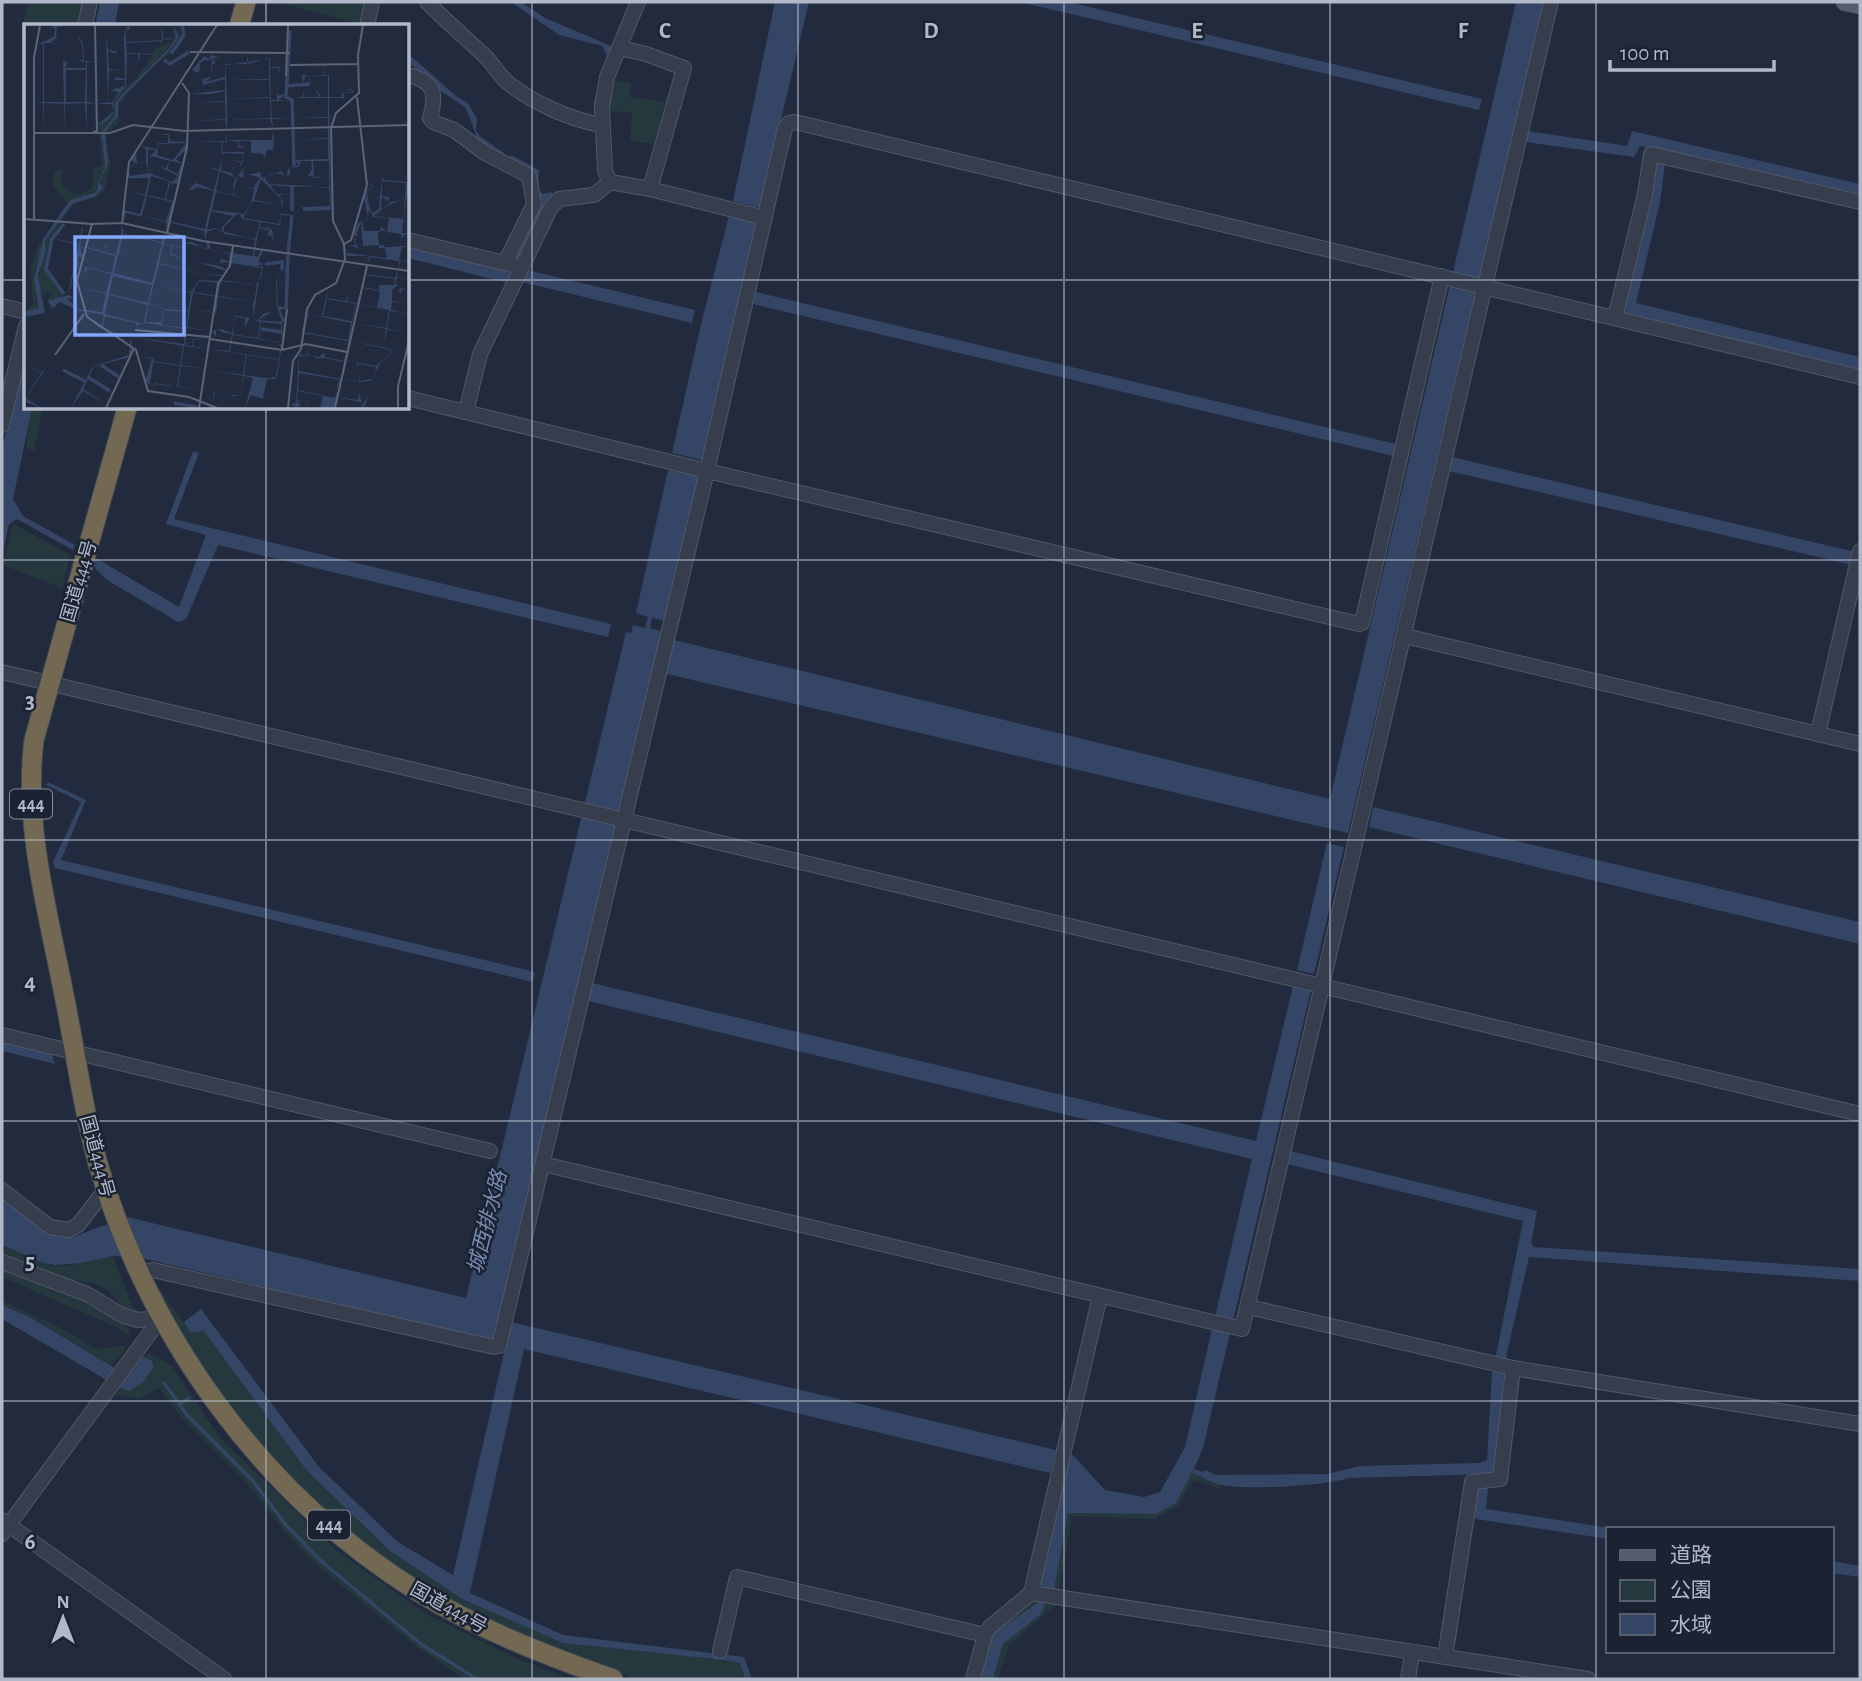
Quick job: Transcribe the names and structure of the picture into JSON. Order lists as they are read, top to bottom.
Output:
{
  "streets": {
    "highway": ["国道444号", "444"]
  },
  "water": ["城西排水路"],
  "legend": ["道路", "公園", "水域"],
  "scale_bar": "100 m",
  "north": "top",
  "grid": {
    "columns": [
      "C",
      "D",
      "E",
      "F"
    ],
    "rows": [
      "3",
      "4",
      "5",
      "6"
    ]
  }
}
